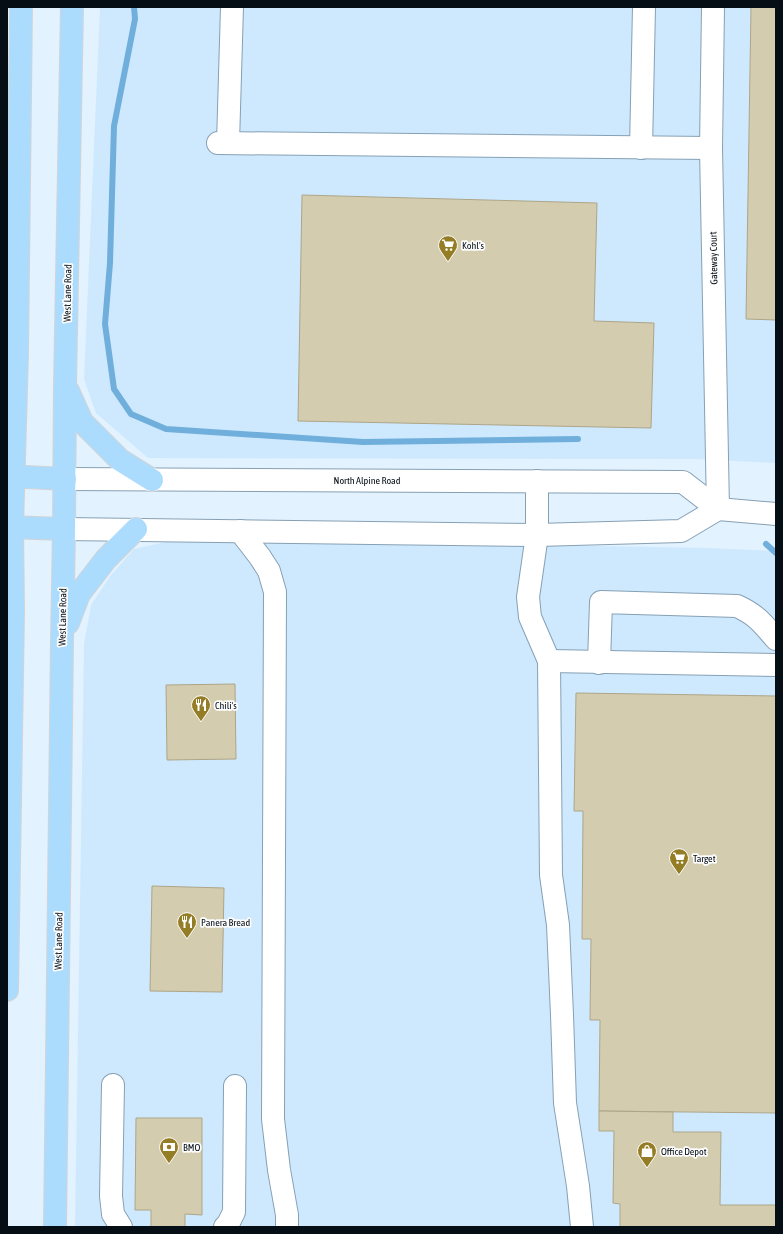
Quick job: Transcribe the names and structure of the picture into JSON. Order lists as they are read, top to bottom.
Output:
{
  "streets": {
    "main road": ["West Lane Road", "North Alpine Road"],
    "street": ["Gateway Court"]
  },
  "crossings": [
    ["Gateway Court", "North Alpine Road"],
    ["West Lane Road", "North Alpine Road"]
  ],
  "places": {
    "supermarket": ["Kohl's", "Target"],
    "restaurant": ["Chili's", "Panera Bread"],
    "bank": ["BMO"],
    "shop": ["Office Depot"]
  }
}
